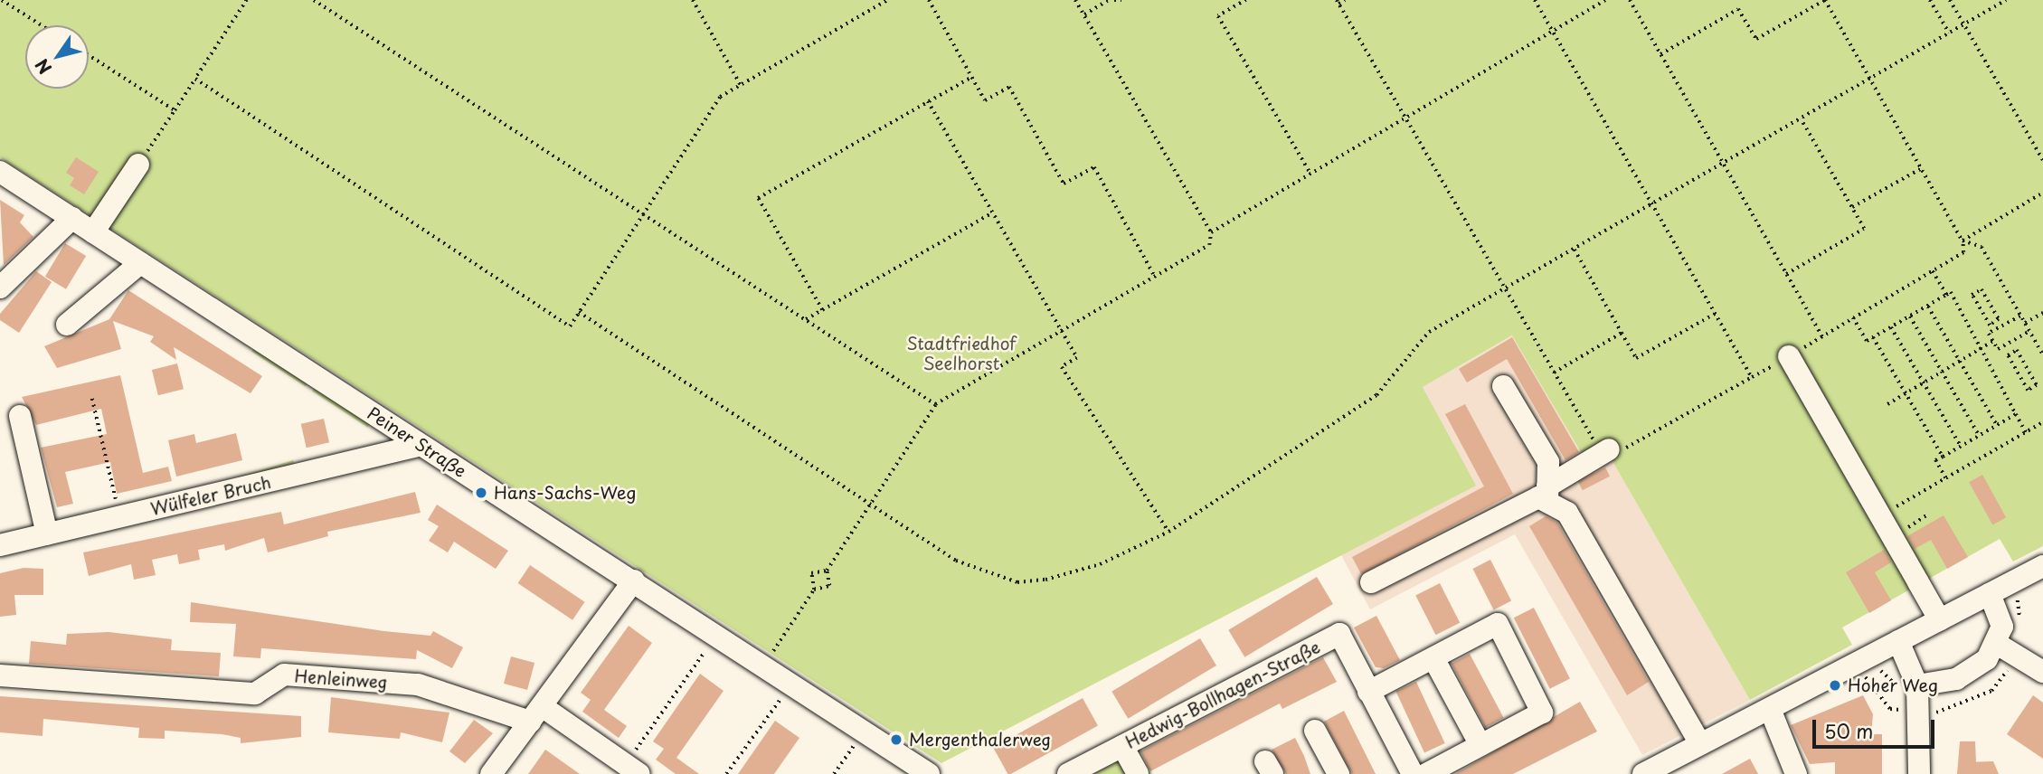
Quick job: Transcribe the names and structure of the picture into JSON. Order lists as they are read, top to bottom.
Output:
{
  "streets": {
    "street": [
      "Peiner Straße",
      "Wülfeler Bruch",
      "Henleinweg",
      "Hedwig-Bollhagen-Straße"
    ]
  },
  "crossings": [
    ["Peiner Straße", "Wülfeler Bruch"]
  ],
  "parks": ["Stadtfriedhof Seelhorst"],
  "places": ["Hans-Sachs-Weg", "Hoher Weg", "Mergenthalerweg"],
  "scale_bar": "50 m",
  "north": "bottom left"
}
